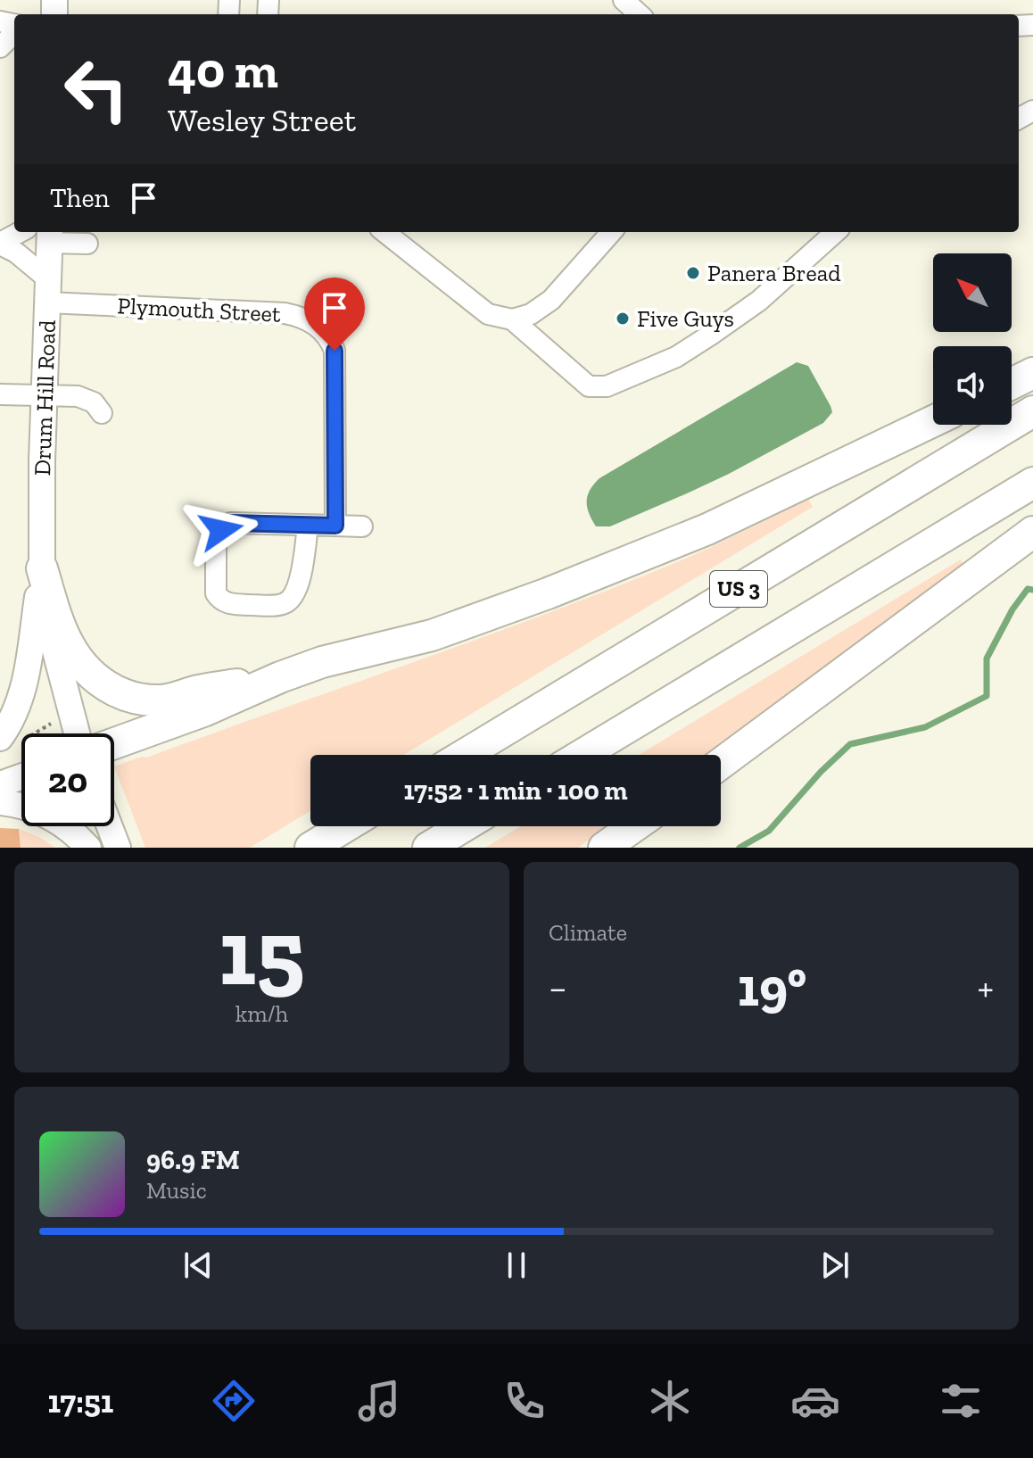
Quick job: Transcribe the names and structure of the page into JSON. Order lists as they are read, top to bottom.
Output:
{
  "streets": {
    "highway": ["US 3"],
    "main road": ["Drum Hill Road"],
    "street": ["Plymouth Street"]
  },
  "crossings": [
    ["Plymouth Street", "Drum Hill Road"]
  ],
  "places": ["Panera Bread", "Five Guys"],
  "north": "top left",
  "page": {
    "turn": ["40 m", "Wesley Street"],
    "then": "Then",
    "limit": "20",
    "trip": "17:52 · 1 min · 100 m",
    "tile": [
      ["15", "km/h"],
      "Climate"
    ],
    "heat": ["−", "19°", "+"],
    "song": ["96.9 FM", "Music"],
    "tabs": "17:51"
  }
}
